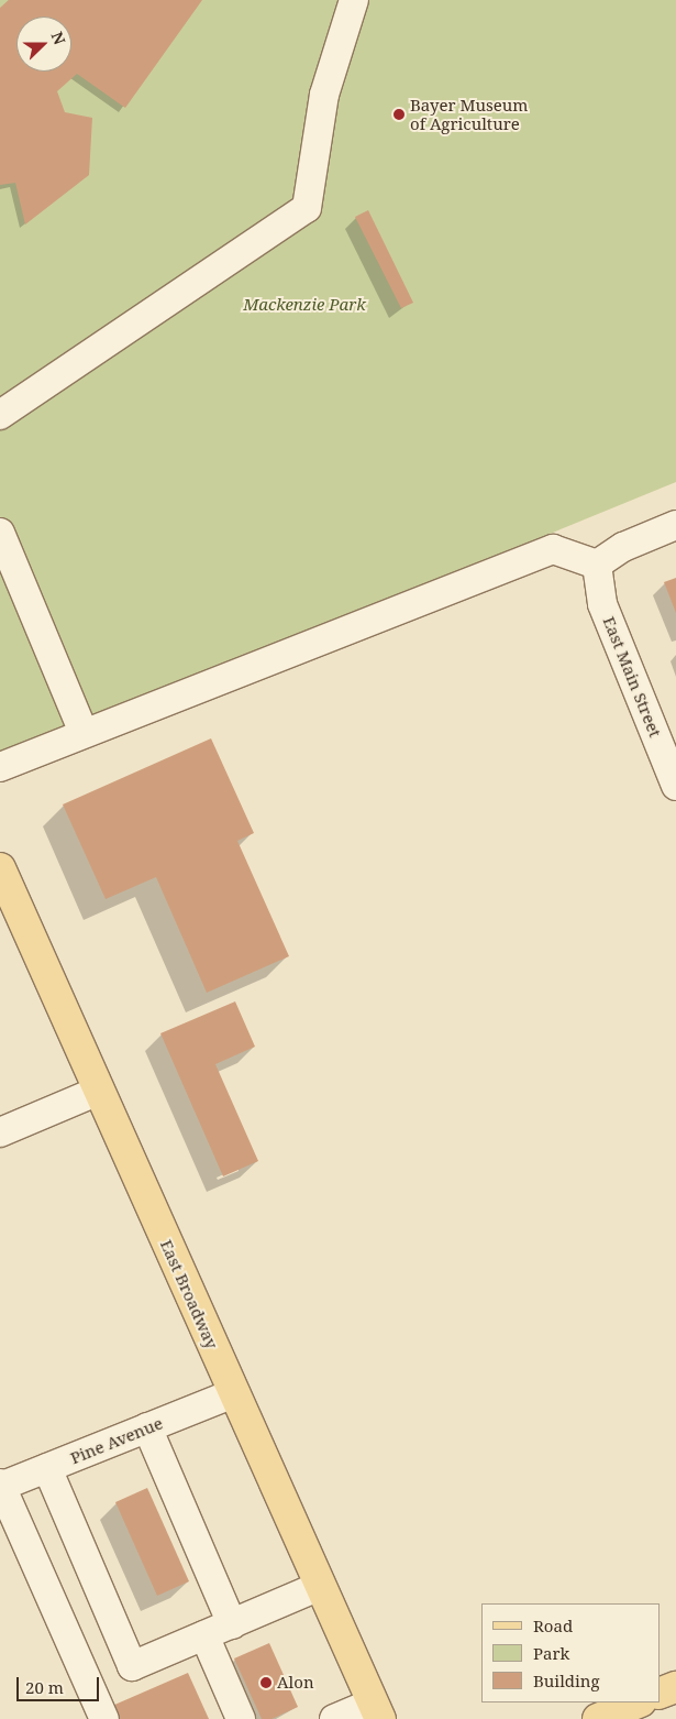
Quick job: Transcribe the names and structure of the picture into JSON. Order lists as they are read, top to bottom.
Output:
{
  "streets": {
    "main road": ["East Broadway"],
    "street": ["East Main Street", "Pine Avenue"]
  },
  "crossings": [
    ["East Broadway", "Pine Avenue"]
  ],
  "parks": ["Mackenzie Park"],
  "places": ["Bayer Museum of Agriculture", "Alon"],
  "legend": ["Road", "Park", "Building"],
  "scale_bar": "20 m",
  "north": "right"
}
